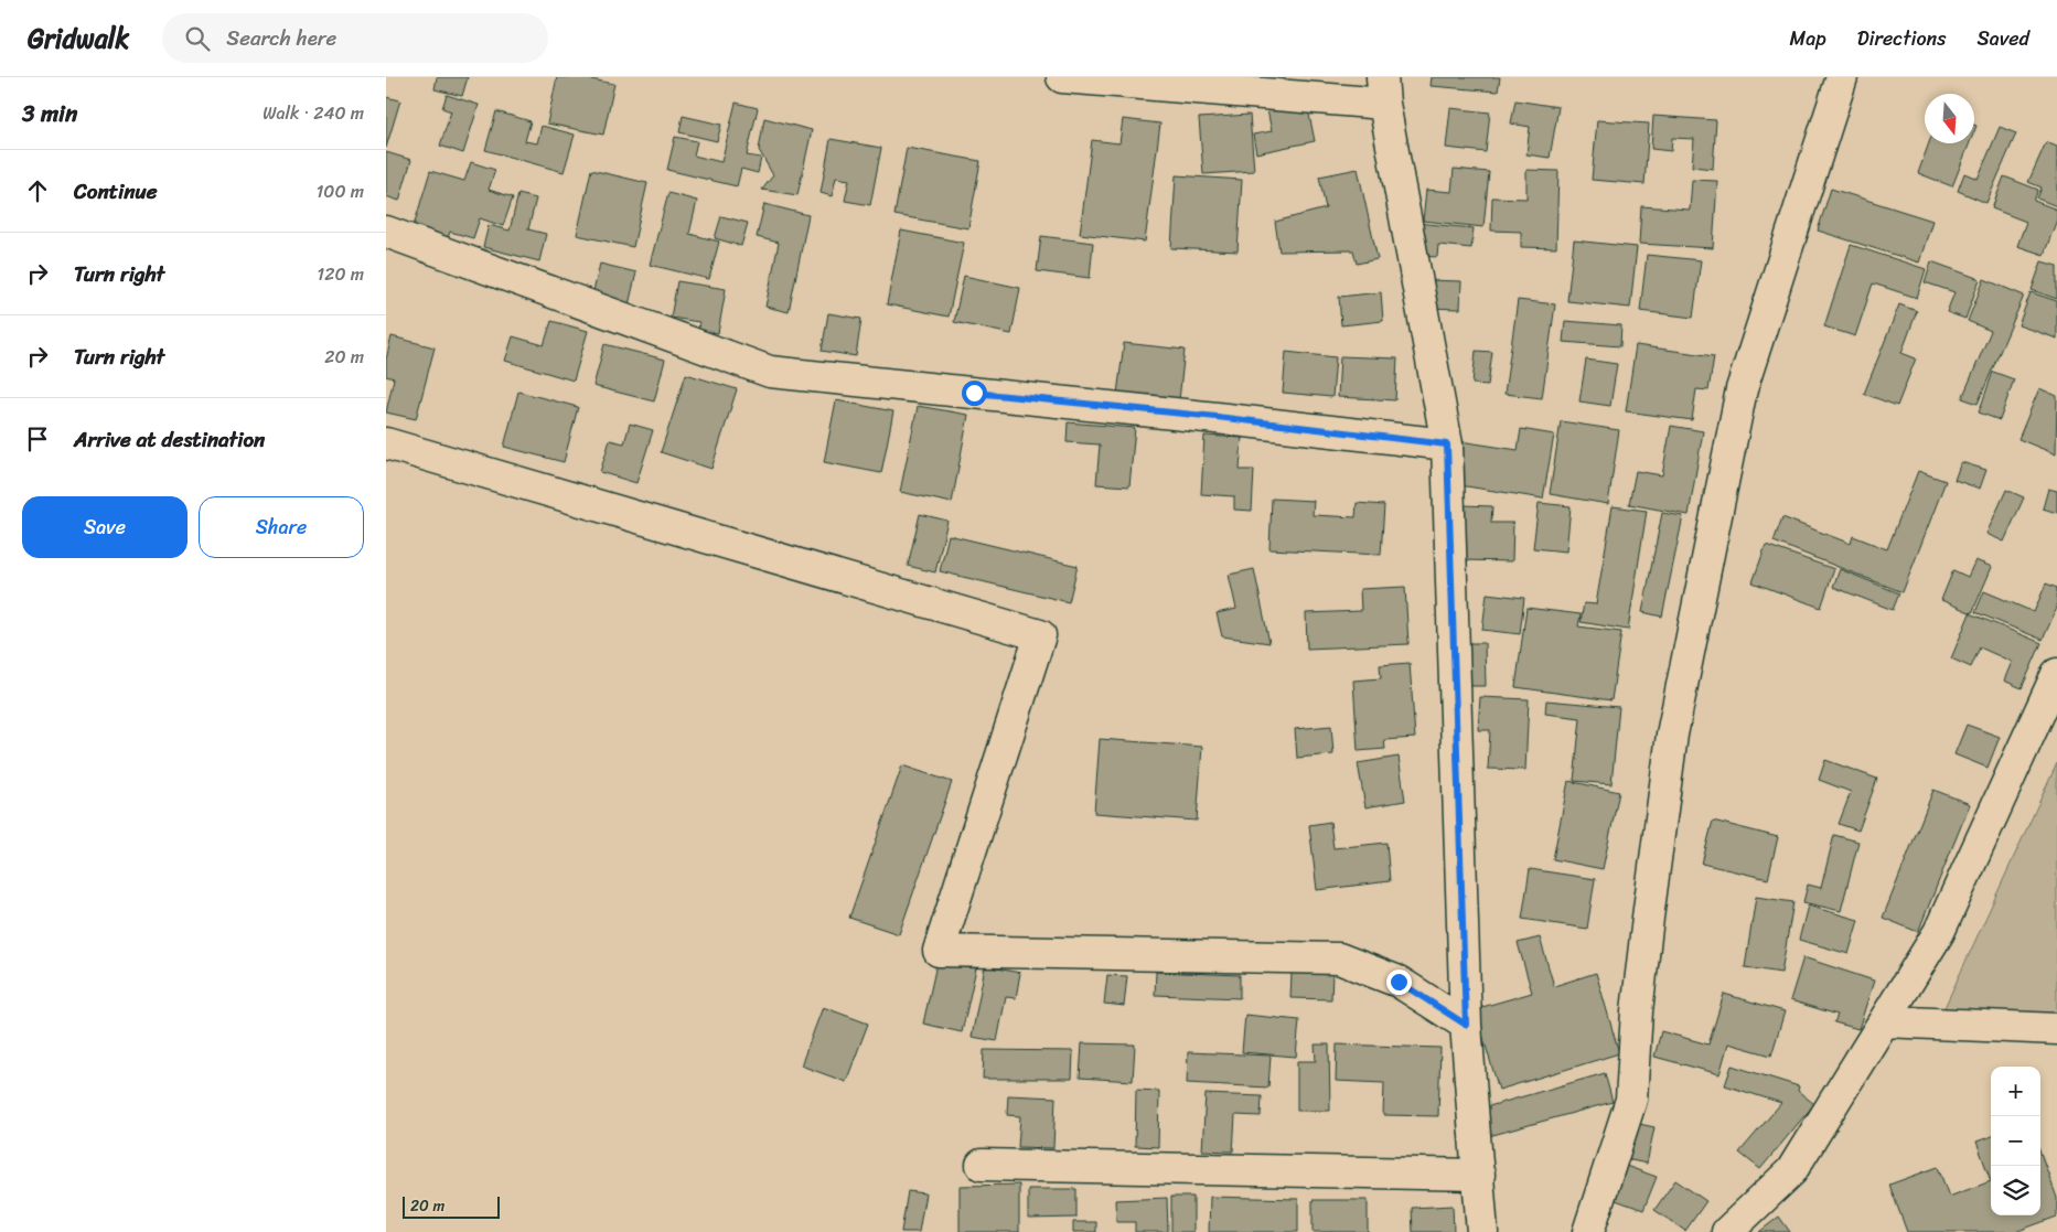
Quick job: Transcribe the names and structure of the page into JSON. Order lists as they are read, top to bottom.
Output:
{
  "scale_bar": "20 m",
  "north": "bottom",
  "page": {
    "header": "Gridwalk",
    "search": "Search here",
    "nav": ["Map", "Directions", "Saved"],
    "heading": ["3 min", "Walk · 240 m"],
    "list": [
      ["Continue", "100 m"],
      ["Turn right", "120 m"],
      ["Turn right", "20 m"],
      "Arrive at destination"
    ],
    "buttons": ["Save", "Share"],
    "map_buttons": ["+", "−"],
    "scale": "20 m"
  }
}
